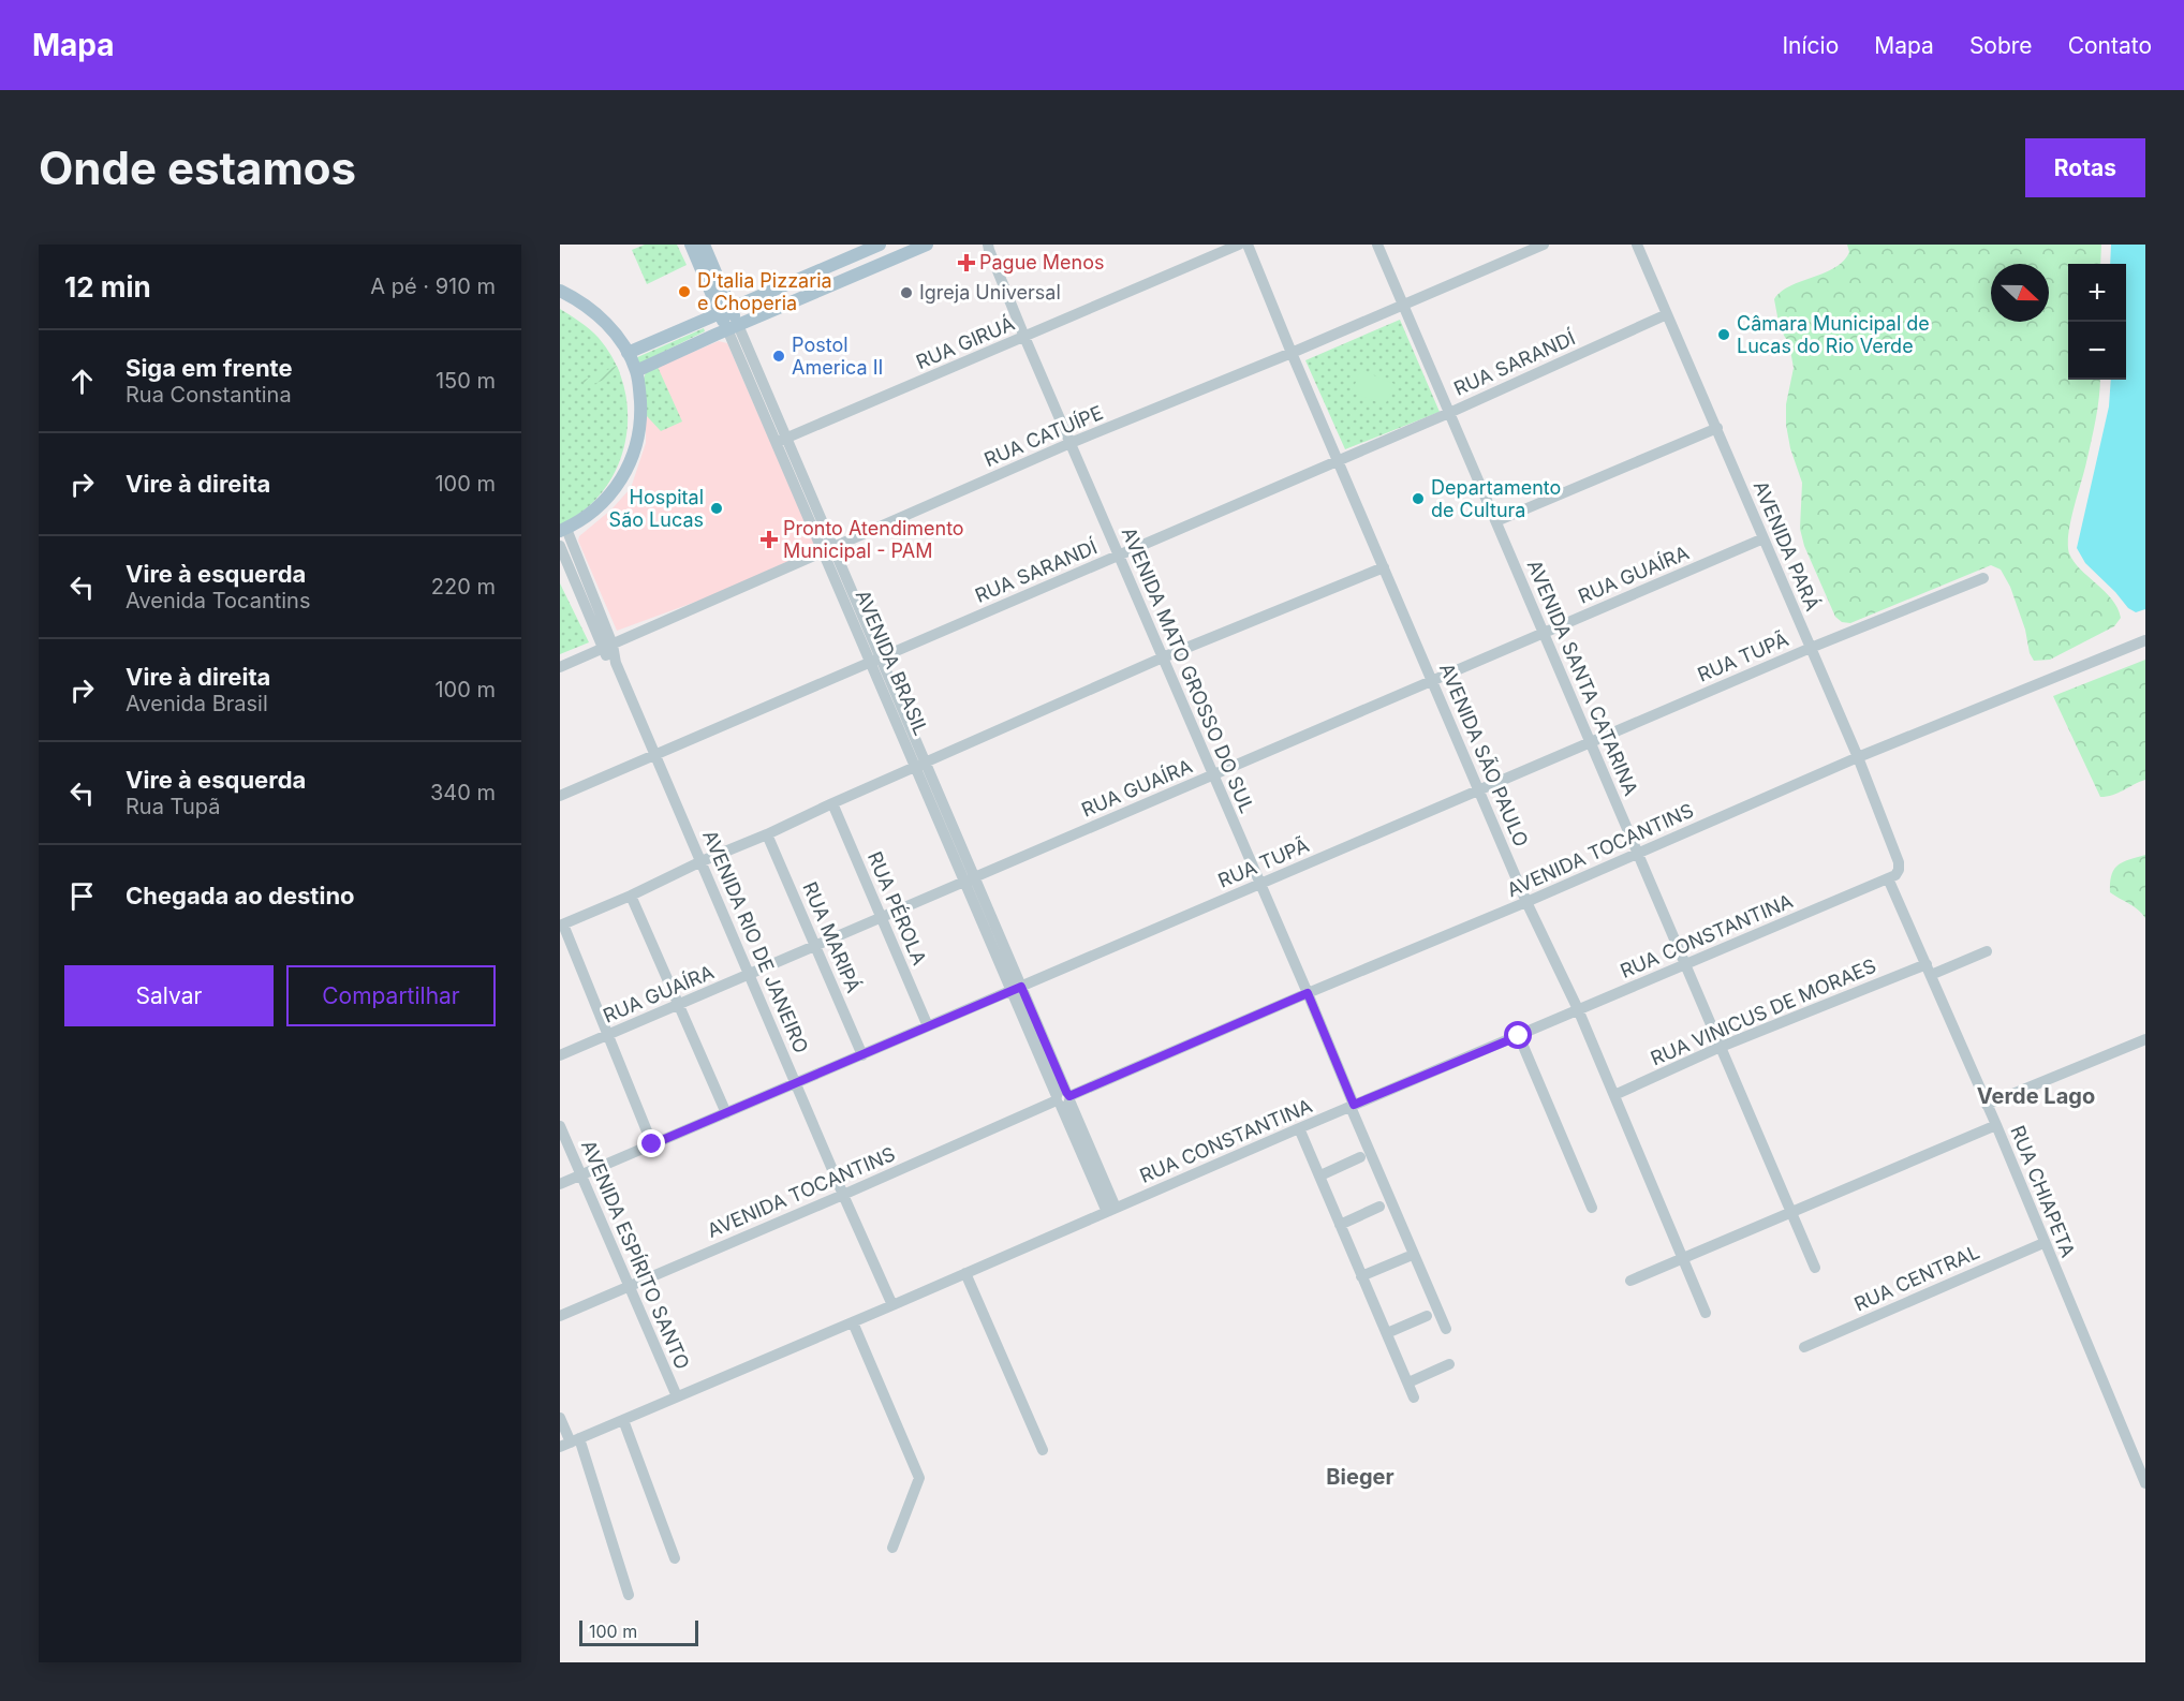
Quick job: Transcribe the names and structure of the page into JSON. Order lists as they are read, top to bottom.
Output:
{
  "streets": {
    "main road": ["AVENIDA BRASIL"],
    "street": [
      "RUA GIRUÁ",
      "RUA SARANDÍ",
      "RUA CATUÍPE",
      "AVENIDA PARÁ",
      "RUA GUAÍRA",
      "RUA TUPÃ",
      "AVENIDA MATO GROSSO DO SUL",
      "AVENIDA SANTA CATARINA",
      "AVENIDA SÃO PAULO",
      "AVENIDA TOCANTINS",
      "RUA PÉROLA",
      "RUA CONSTANTINA",
      "RUA MARIPÁ",
      "AVENIDA RIO DE JANEIRO",
      "RUA VINICUS DE MORAES",
      "RUA CHIAPETA",
      "AVENIDA ESPÍRITO SANTO",
      "RUA CENTRAL"
    ]
  },
  "crossings": [
    ["RUA GIRUÁ", "AVENIDA BRASIL"],
    ["RUA GIRUÁ", "AVENIDA MATO GROSSO DO SUL"],
    ["RUA SARANDÍ", "AVENIDA PARÁ"],
    ["RUA SARANDÍ", "AVENIDA BRASIL"],
    ["RUA SARANDÍ", "AVENIDA MATO GROSSO DO SUL"],
    ["RUA SARANDÍ", "AVENIDA SANTA CATARINA"],
    ["RUA SARANDÍ", "AVENIDA SÃO PAULO"],
    ["RUA SARANDÍ", "AVENIDA RIO DE JANEIRO"],
    ["RUA CATUÍPE", "AVENIDA BRASIL"],
    ["RUA CATUÍPE", "AVENIDA MATO GROSSO DO SUL"],
    ["RUA CATUÍPE", "AVENIDA SANTA CATARINA"],
    ["RUA CATUÍPE", "AVENIDA SÃO PAULO"],
    ["RUA CATUÍPE", "AVENIDA RIO DE JANEIRO"],
    ["AVENIDA PARÁ", "RUA GUAÍRA"],
    ["AVENIDA PARÁ", "RUA TUPÃ"],
    ["AVENIDA PARÁ", "AVENIDA TOCANTINS"],
    ["AVENIDA PARÁ", "RUA CONSTANTINA"],
    ["AVENIDA PARÁ", "RUA CHIAPETA"],
    ["RUA GUAÍRA", "AVENIDA BRASIL"],
    ["RUA GUAÍRA", "AVENIDA MATO GROSSO DO SUL"],
    ["RUA GUAÍRA", "AVENIDA SANTA CATARINA"],
    ["RUA GUAÍRA", "AVENIDA SÃO PAULO"],
    ["RUA GUAÍRA", "RUA PÉROLA"],
    ["RUA GUAÍRA", "RUA MARIPÁ"],
    ["RUA GUAÍRA", "AVENIDA RIO DE JANEIRO"],
    ["RUA TUPÃ", "AVENIDA BRASIL"],
    ["RUA TUPÃ", "AVENIDA MATO GROSSO DO SUL"],
    ["RUA TUPÃ", "AVENIDA SANTA CATARINA"],
    ["RUA TUPÃ", "AVENIDA SÃO PAULO"],
    ["RUA TUPÃ", "RUA PÉROLA"],
    ["RUA TUPÃ", "RUA MARIPÁ"],
    ["RUA TUPÃ", "AVENIDA RIO DE JANEIRO"],
    ["RUA TUPÃ", "AVENIDA ESPÍRITO SANTO"],
    ["AVENIDA BRASIL", "AVENIDA TOCANTINS"],
    ["AVENIDA BRASIL", "RUA CONSTANTINA"],
    ["AVENIDA MATO GROSSO DO SUL", "AVENIDA TOCANTINS"],
    ["AVENIDA MATO GROSSO DO SUL", "RUA CONSTANTINA"],
    ["AVENIDA SANTA CATARINA", "AVENIDA TOCANTINS"],
    ["AVENIDA SANTA CATARINA", "RUA CONSTANTINA"],
    ["AVENIDA SANTA CATARINA", "RUA VINICUS DE MORAES"],
    ["AVENIDA SÃO PAULO", "AVENIDA TOCANTINS"],
    ["AVENIDA SÃO PAULO", "RUA CONSTANTINA"],
    ["AVENIDA SÃO PAULO", "RUA VINICUS DE MORAES"],
    ["AVENIDA TOCANTINS", "AVENIDA RIO DE JANEIRO"],
    ["AVENIDA TOCANTINS", "AVENIDA ESPÍRITO SANTO"],
    ["RUA CONSTANTINA", "AVENIDA RIO DE JANEIRO"],
    ["RUA CONSTANTINA", "RUA CHIAPETA"],
    ["RUA CONSTANTINA", "AVENIDA ESPÍRITO SANTO"],
    ["RUA VINICUS DE MORAES", "RUA CHIAPETA"],
    ["RUA CHIAPETA", "RUA CENTRAL"]
  ],
  "districts": ["Verde Lago", "Bieger"],
  "places": {
    "health": ["Pague Menos", "Pronto Atendimento Municipal - PAM"],
    "other": [
      "D'talia Pizzaria e Choperia",
      "Igreja Universal",
      "Câmara Municipal de Lucas do Rio Verde",
      "Postol America II",
      "Departamento de Cultura",
      "Hospital São Lucas"
    ]
  },
  "scale_bar": "100 m",
  "north": "right",
  "page": {
    "header": "Mapa",
    "nav": [
      "Início",
      "Mapa",
      "Sobre",
      "Contato"
    ],
    "buttons": [
      "Rotas",
      ["Salvar", "Compartilhar"]
    ],
    "title": "Onde estamos",
    "heading": ["12 min", "A pé · 910 m"],
    "map_buttons": ["+", "−"],
    "list": [
      ["Siga em frente", "Rua Constantina", "150 m"],
      ["Vire à direita", "100 m"],
      ["Vire à esquerda", "Avenida Tocantins", "220 m"],
      ["Vire à direita", "Avenida Brasil", "100 m"],
      ["Vire à esquerda", "Rua Tupã", "340 m"],
      "Chegada ao destino"
    ],
    "scale": "100 m"
  }
}
